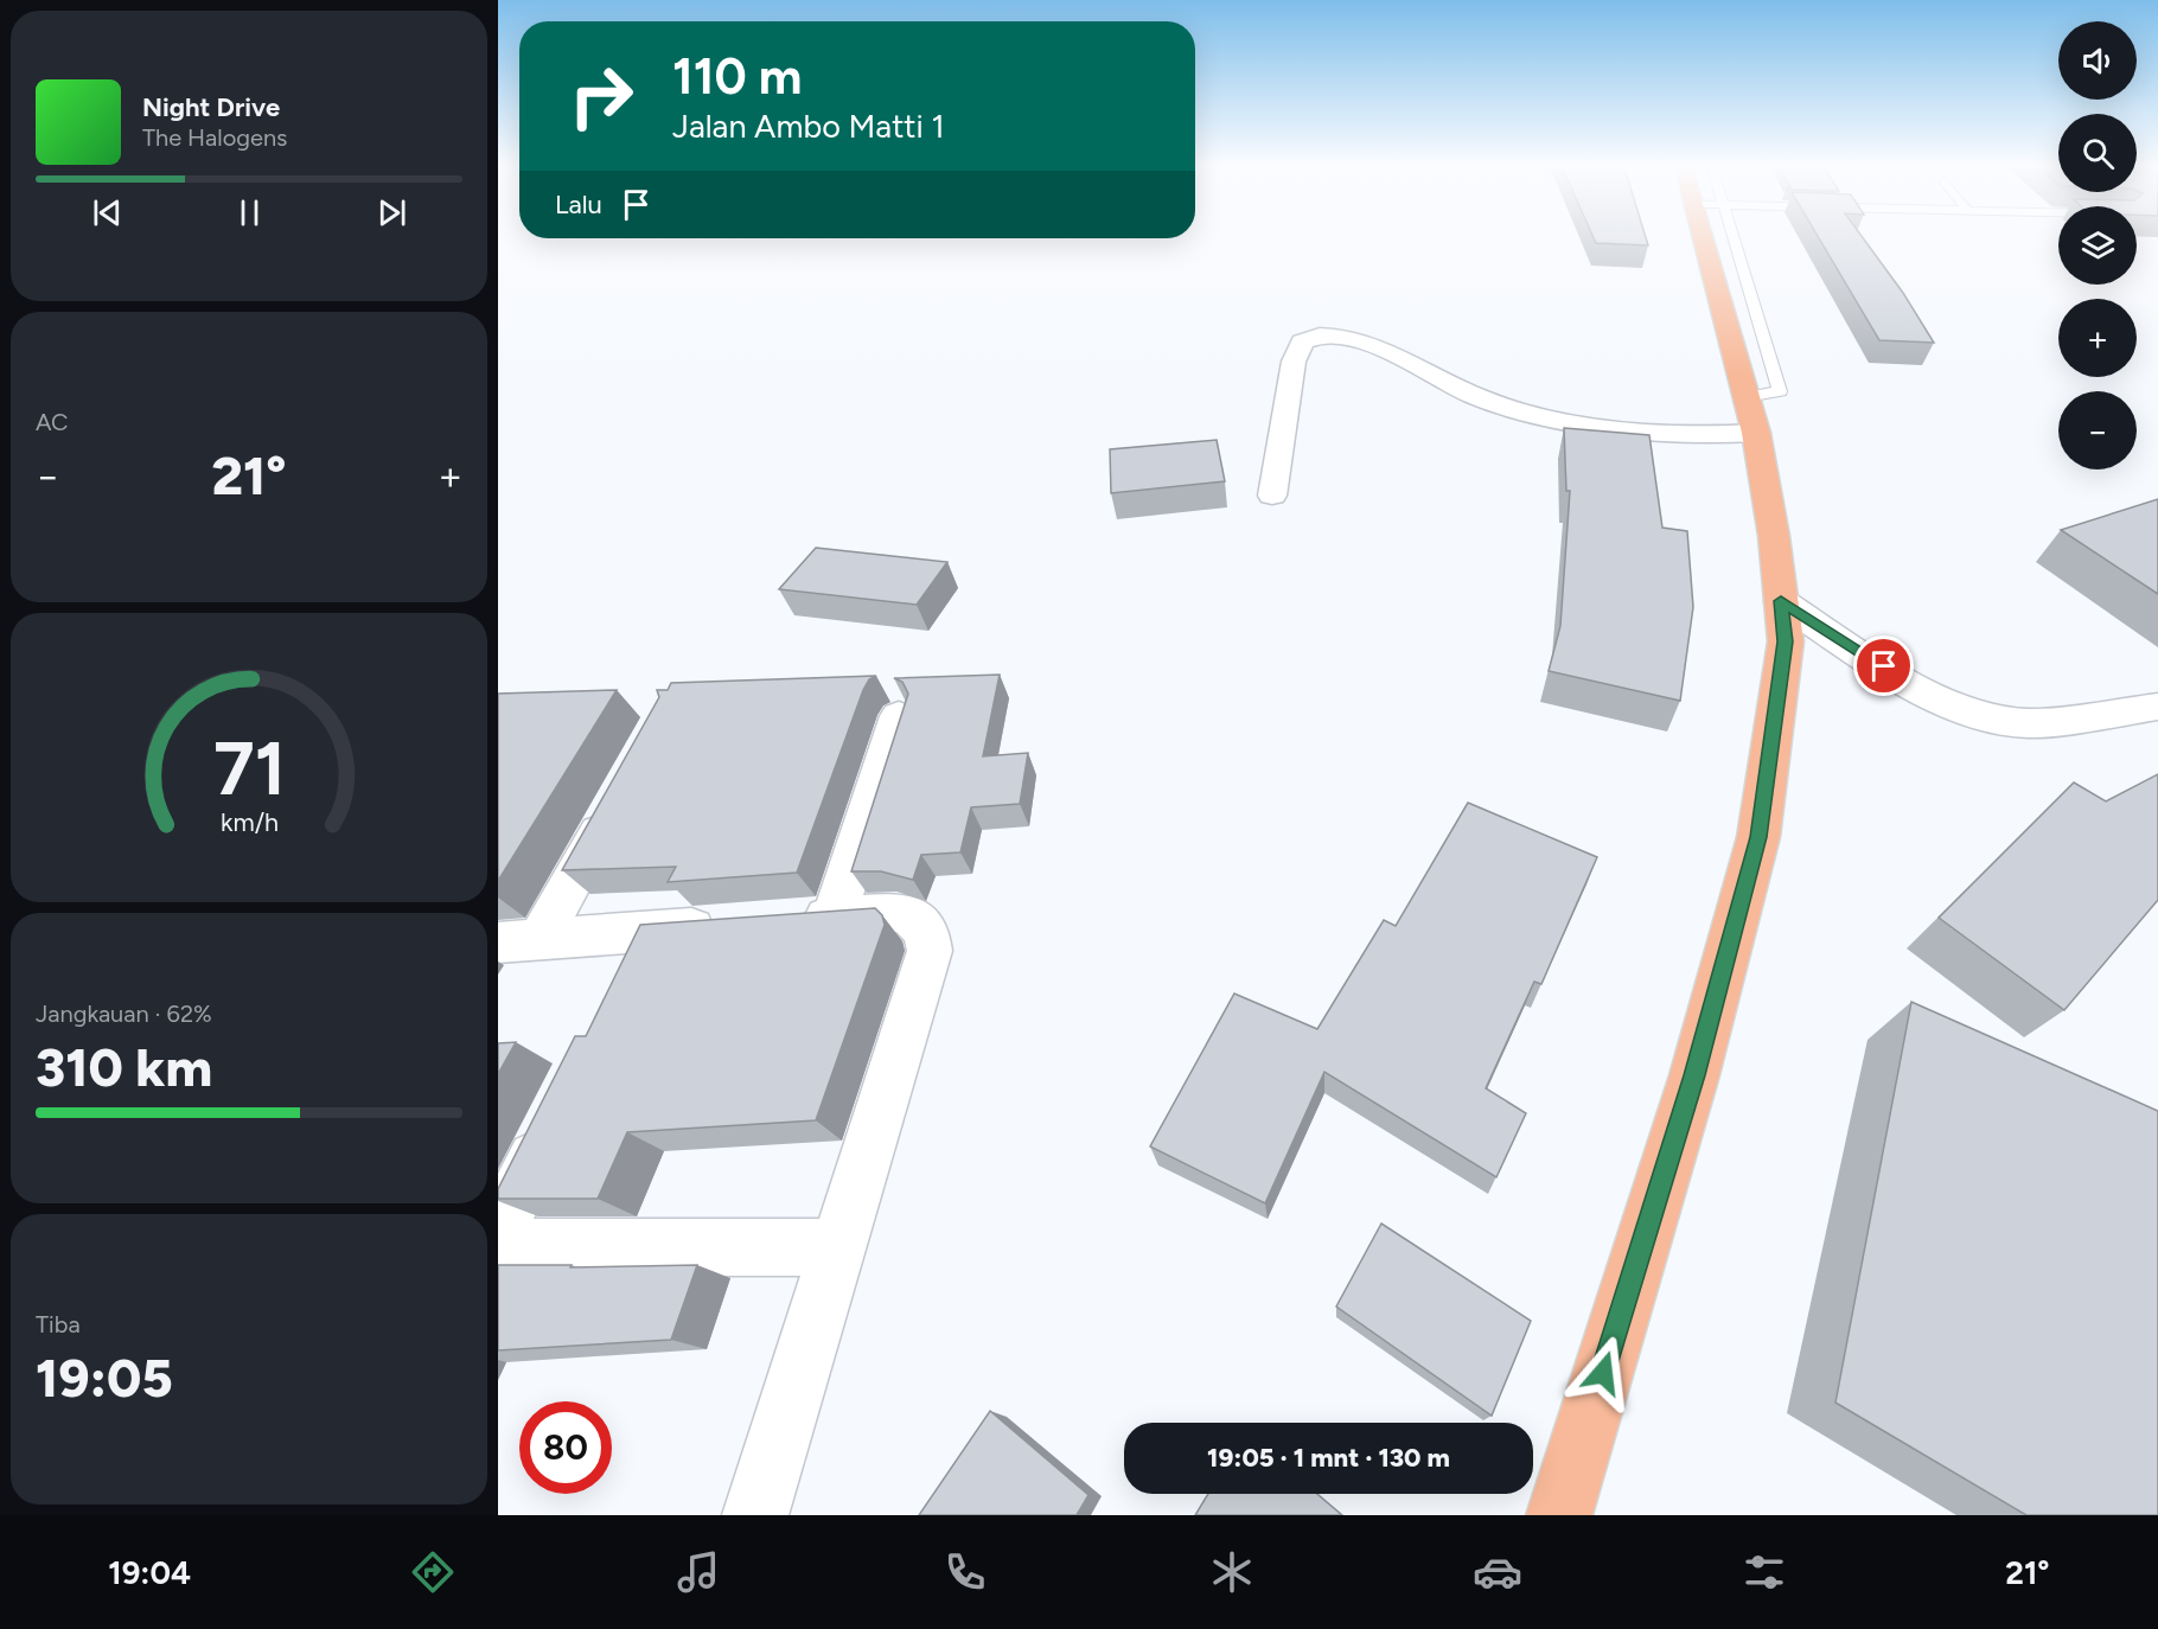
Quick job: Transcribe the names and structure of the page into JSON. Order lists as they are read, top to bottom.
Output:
{
  "page": {
    "map_buttons": ["+", "−"],
    "turn": ["110 m", "Jalan Ambo Matti 1"],
    "song": ["Night Drive", "The Halogens"],
    "then": "Lalu",
    "tile": [
      "AC",
      ["Jangkauan · 62%", "310 km"],
      ["Tiba", "19:05"]
    ],
    "heat": ["−", "21°", "+"],
    "limit": "80",
    "trip": "19:05 · 1 mnt · 130 m",
    "tabs": ["19:04", "21°"],
    "gauge": ["71", "km/h"]
  }
}
